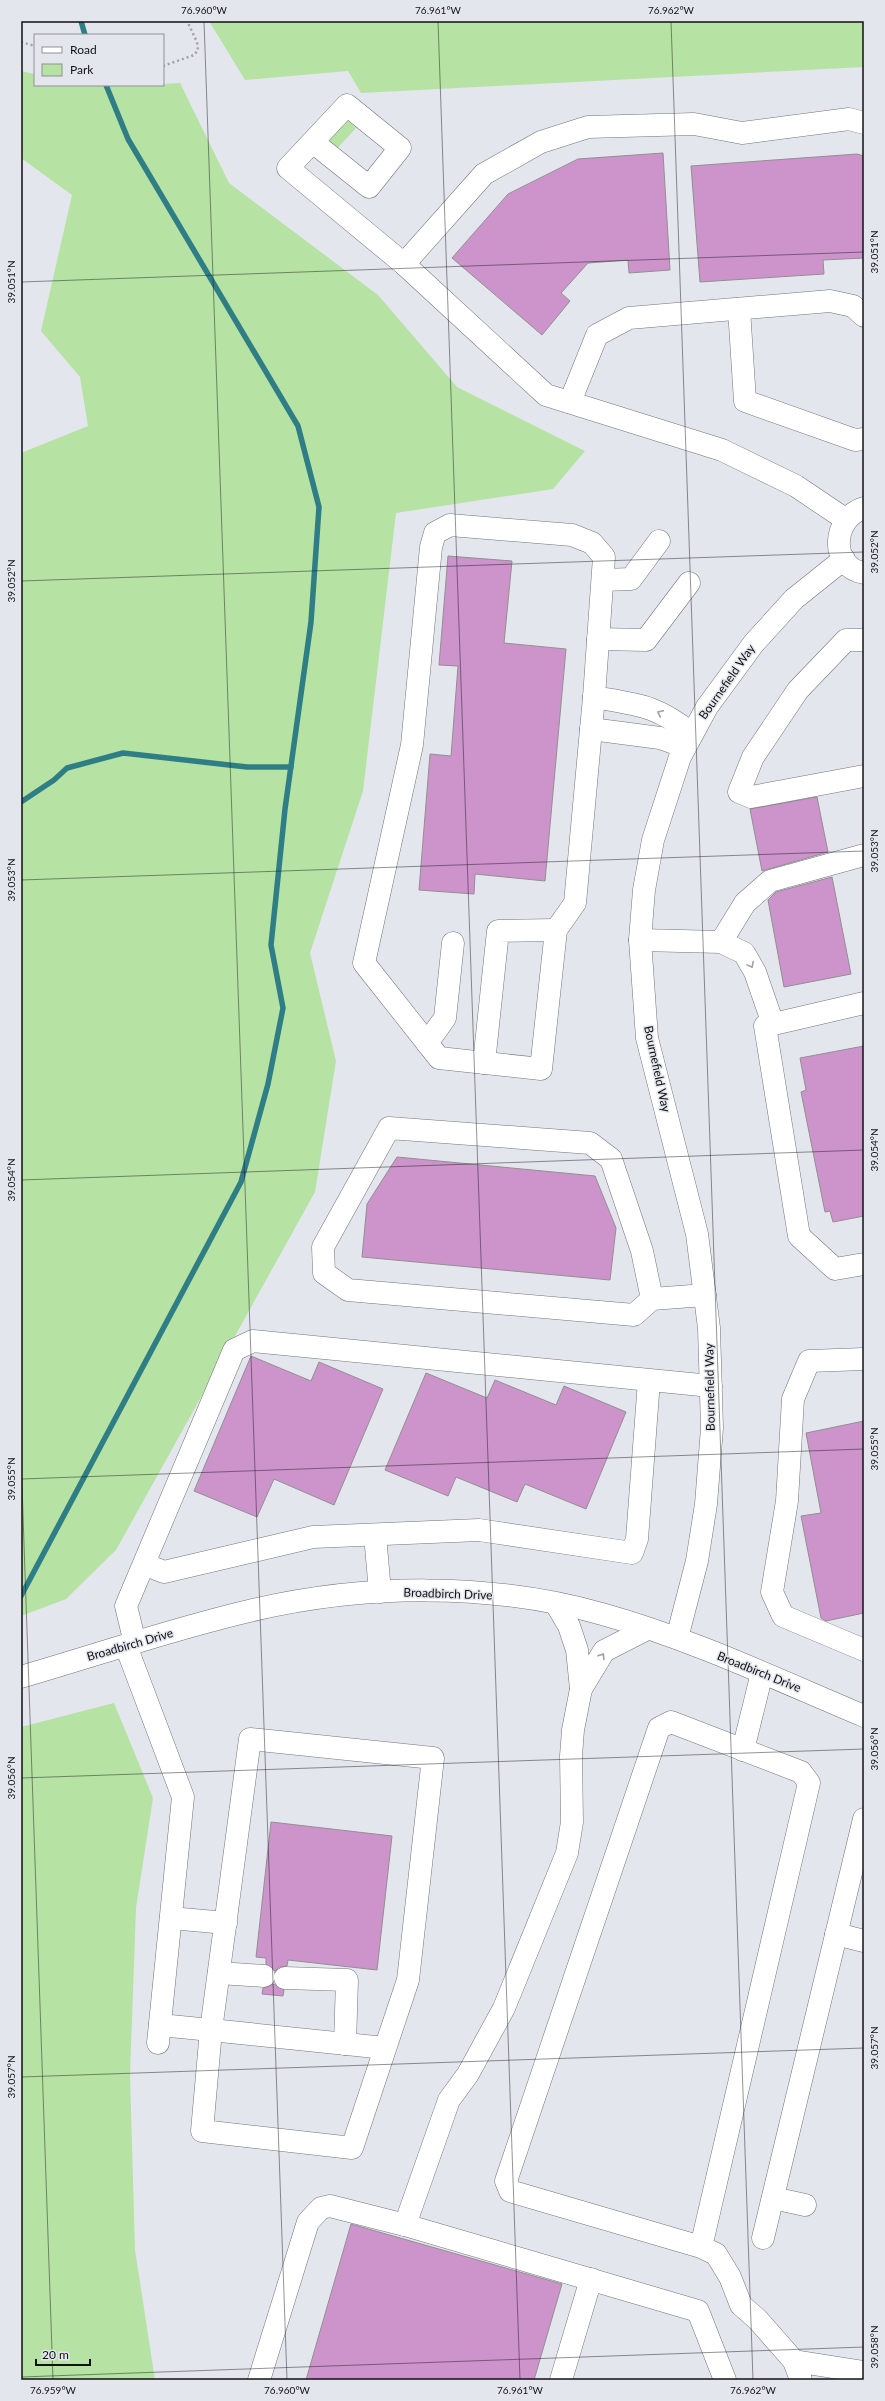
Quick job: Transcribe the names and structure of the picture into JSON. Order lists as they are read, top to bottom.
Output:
{
  "streets": {
    "street": ["Bournefield Way", "Broadbirch Drive"]
  },
  "crossings": [
    ["Bournefield Way", "Broadbirch Drive"]
  ],
  "legend": ["Road", "Park"],
  "scale_bar": "20 m",
  "coordinates": [
    "76.960°W",
    "76.961°W",
    "76.962°W",
    "39.051°N",
    "39.052°N",
    "39.053°N",
    "39.054°N",
    "39.055°N",
    "39.056°N",
    "39.057°N",
    "39.058°N",
    "76.959°W"
  ]
}
